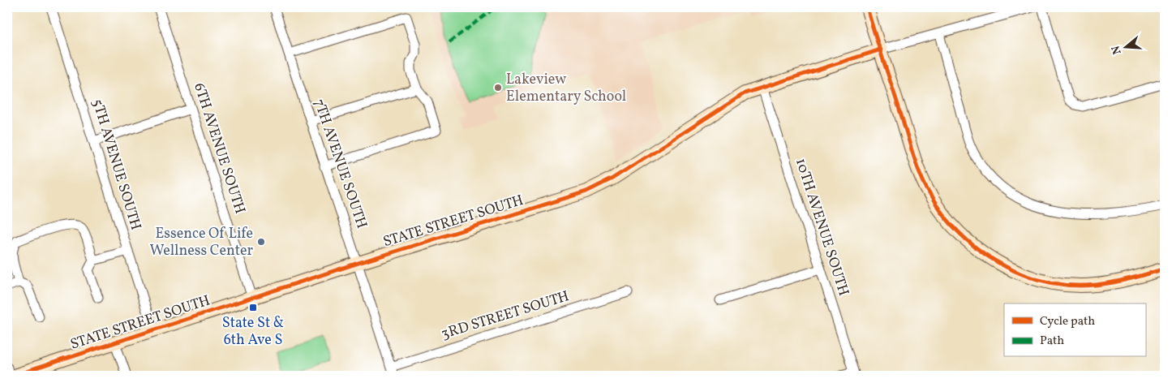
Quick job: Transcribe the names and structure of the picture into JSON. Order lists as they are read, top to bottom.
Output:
{
  "streets": {
    "street": [
      "6TH AVENUE SOUTH",
      "7TH AVENUE SOUTH",
      "5TH AVENUE SOUTH",
      "STATE STREET SOUTH",
      "10TH AVENUE SOUTH",
      "3RD STREET SOUTH"
    ]
  },
  "crossings": [
    ["6TH AVENUE SOUTH", "STATE STREET SOUTH"],
    ["7TH AVENUE SOUTH", "STATE STREET SOUTH"],
    ["7TH AVENUE SOUTH", "3RD STREET SOUTH"],
    ["5TH AVENUE SOUTH", "STATE STREET SOUTH"],
    ["STATE STREET SOUTH", "10TH AVENUE SOUTH"]
  ],
  "places": {
    "other": ["Lakeview Elementary School", "Essence Of Life Wellness Center"],
    "transit": ["State St & 6th Ave S"]
  },
  "legend": ["Cycle path", "Path"],
  "north": "left"
}
